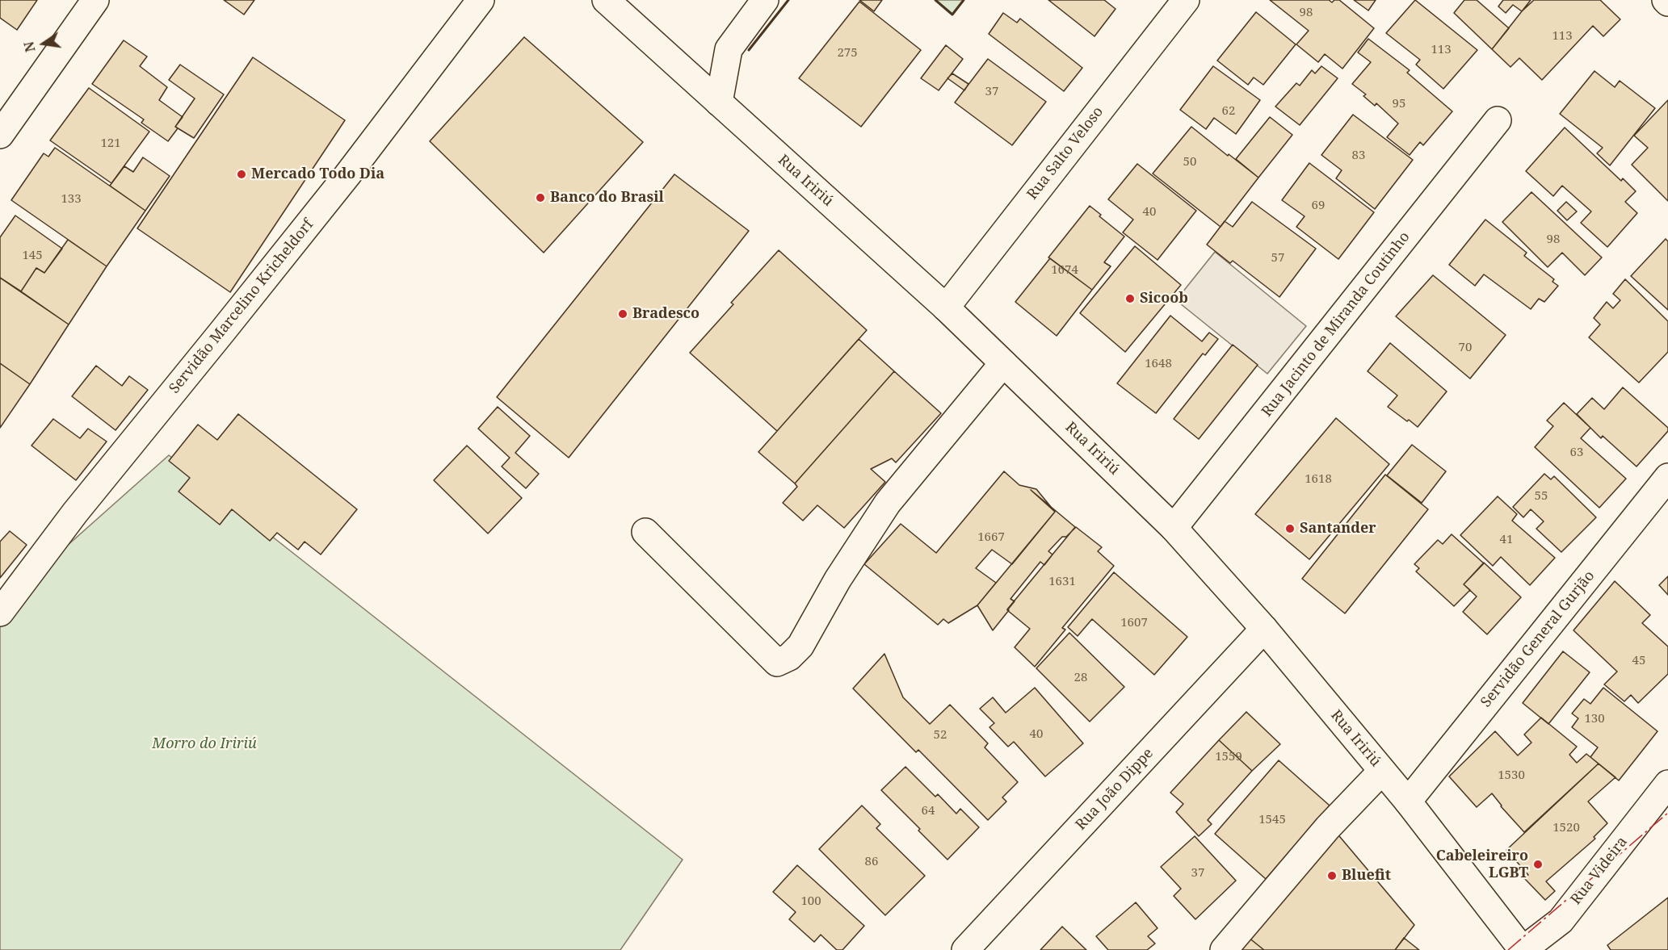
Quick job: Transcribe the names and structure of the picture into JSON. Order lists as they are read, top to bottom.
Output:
{
  "streets": {
    "street": [
      "Rua Salto Veloso",
      "Rua Iririú",
      "Servidão Marcelino Kricheldorf",
      "Rua Jacinto de Miranda Coutinho",
      "Servidão General Gurjão",
      "Rua João Dippe",
      "Rua Videira"
    ]
  },
  "crossings": [
    ["Rua Salto Veloso", "Rua Iririú"],
    ["Rua Iririú", "Rua Jacinto de Miranda Coutinho"],
    ["Rua Iririú", "Servidão General Gurjão"],
    ["Rua Iririú", "Rua João Dippe"],
    ["Rua Iririú", "Rua Videira"]
  ],
  "parks": ["Morro do Iririú"],
  "places": [
    "Mercado Todo Dia",
    "Banco do Brasil",
    "Sicoob",
    "Bradesco",
    "Santander",
    "Cabeleireiro LGBT",
    "Bluefit"
  ],
  "house_numbers": [
    "98",
    "113",
    "113",
    "275",
    "37",
    "95",
    "62",
    "121",
    "83",
    "50",
    "133",
    "69",
    "40",
    "98",
    "145",
    "57",
    "1674",
    "70",
    "1648",
    "63",
    "1618",
    "55",
    "1667",
    "41",
    "1631",
    "1607",
    "45",
    "28",
    "130",
    "40",
    "52",
    "1559",
    "1530",
    "64",
    "1545",
    "1520",
    "86",
    "37",
    "100"
  ],
  "north": "left"
}
